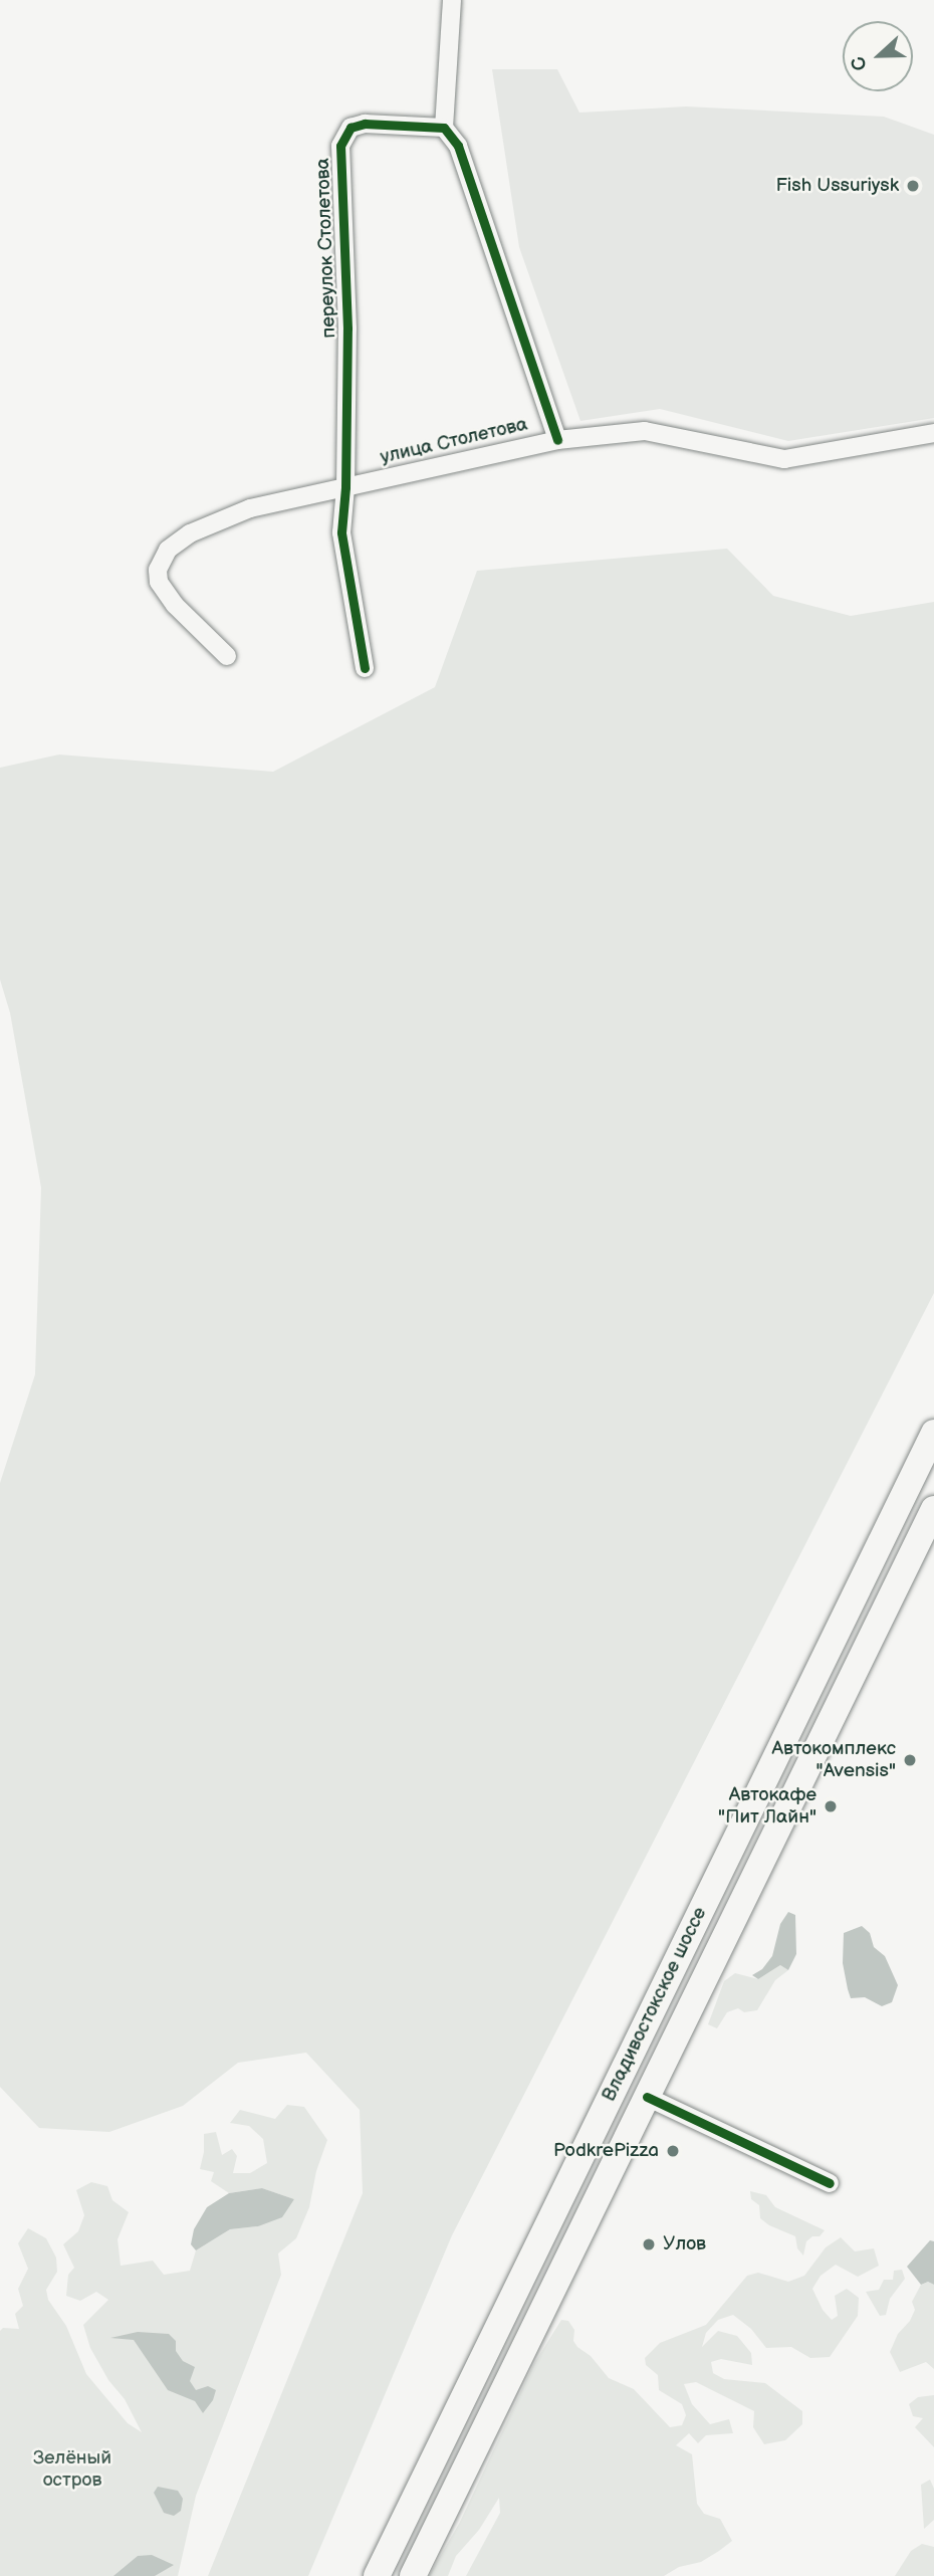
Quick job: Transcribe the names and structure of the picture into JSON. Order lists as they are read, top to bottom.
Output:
{
  "streets": {
    "highway": ["Владивостокское шоссе"],
    "street": ["переулок Столетова", "улица Столетова"]
  },
  "crossings": [
    ["переулок Столетова", "улица Столетова"]
  ],
  "parks": ["Зелёный остров"],
  "places": [
    "Fish Ussuriysk",
    "Автокомплекс \"Avensis\"",
    "Автокафе \"Пит Лайн\"",
    "PodkrePizza",
    "Улов"
  ],
  "north": "left"
}
